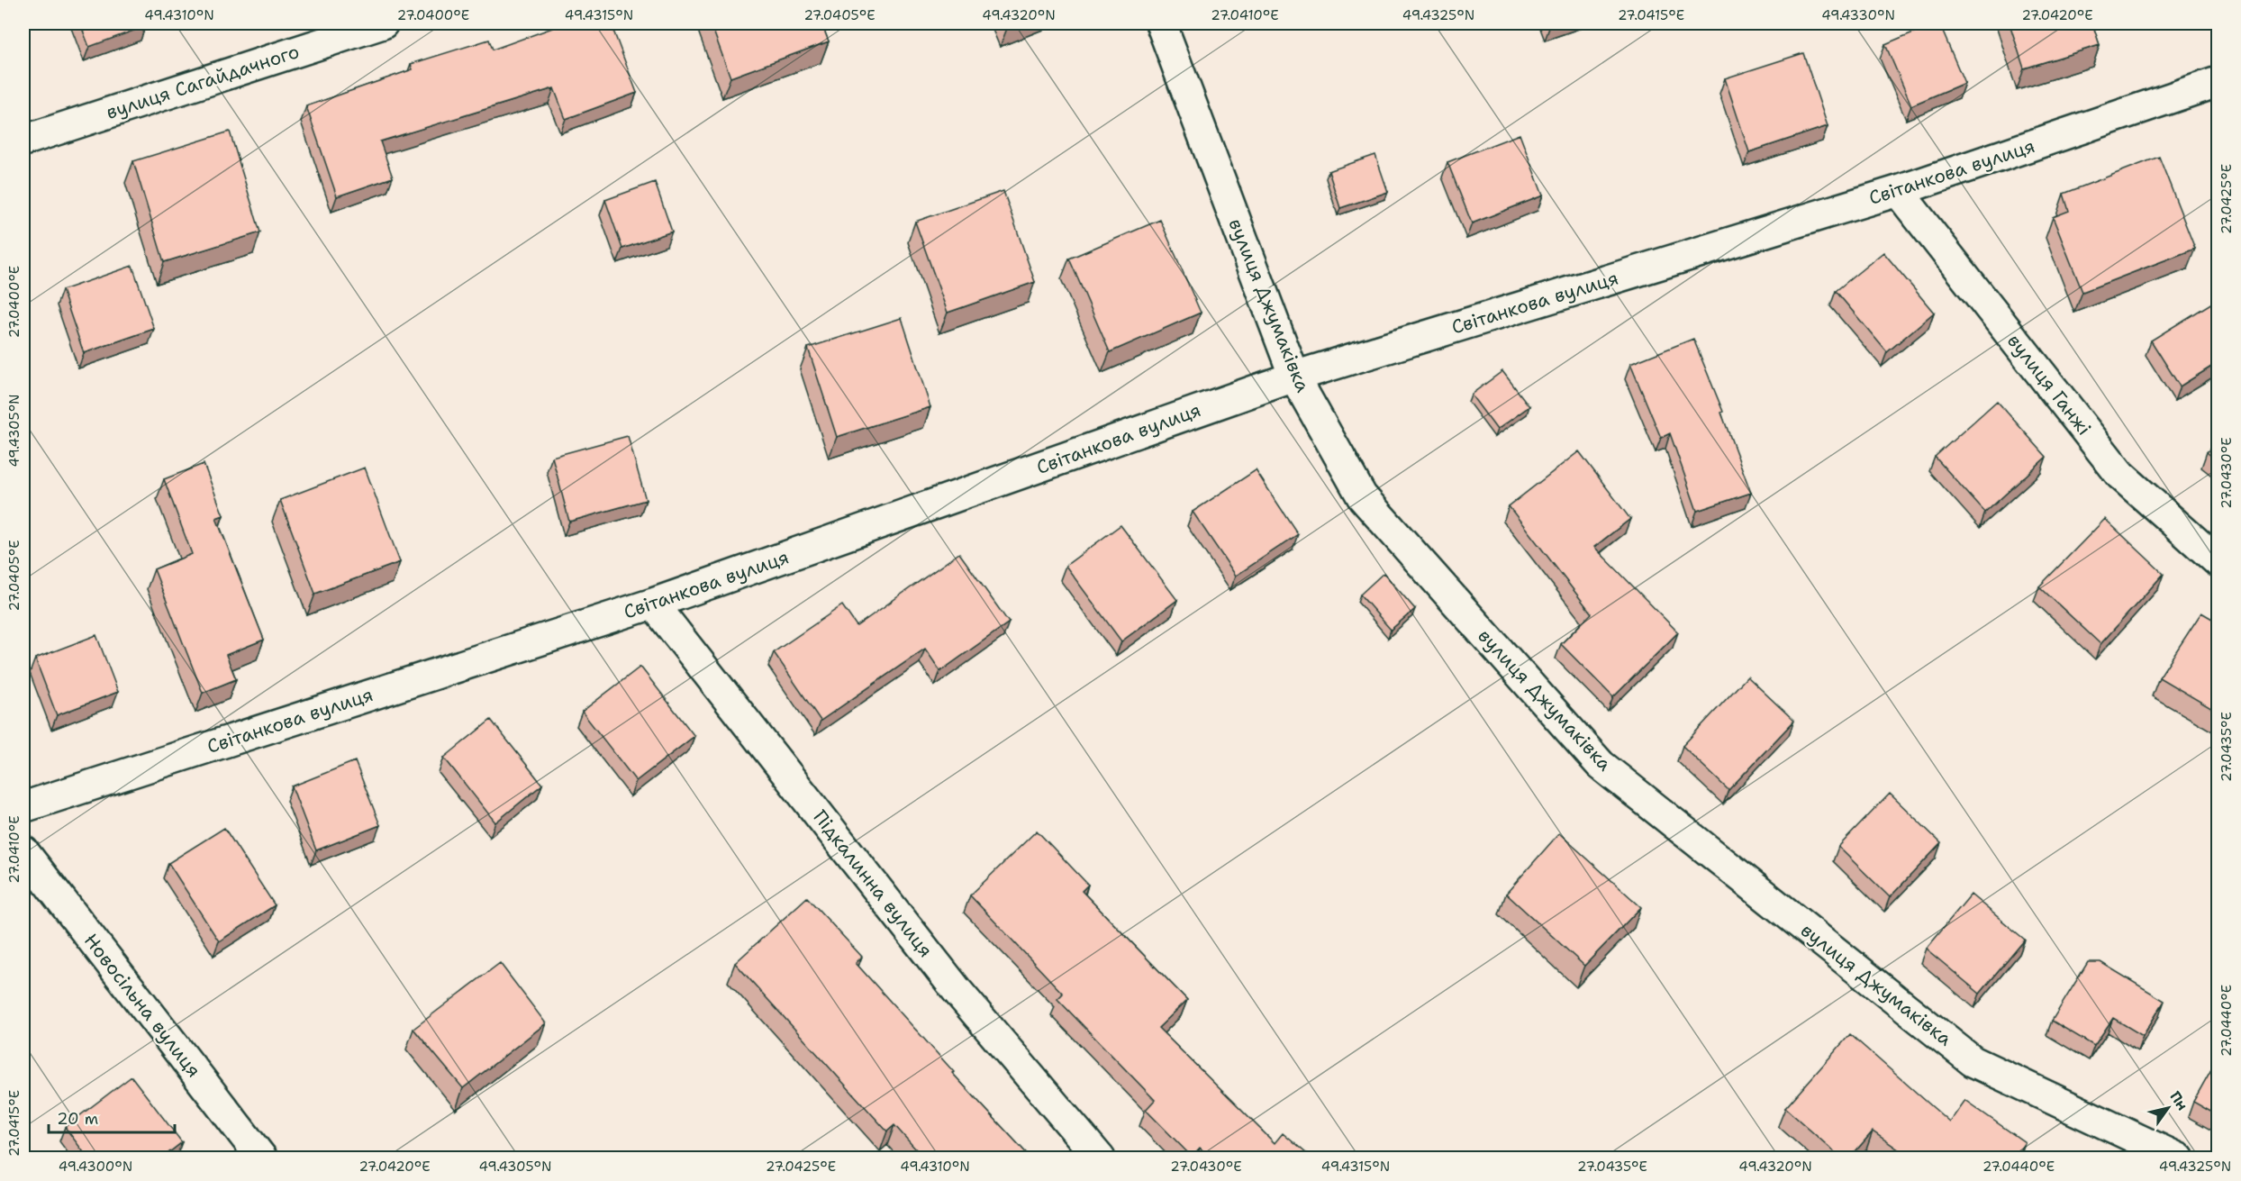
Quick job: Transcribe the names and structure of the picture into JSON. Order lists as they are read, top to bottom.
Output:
{
  "streets": {
    "street": [
      "вулиця Сагайдачного",
      "Світанкова вулиця",
      "вулиця Джумаківка",
      "вулиця Ганжі",
      "Підкалинна вулиця",
      "Новосільна вулиця"
    ]
  },
  "crossings": [
    ["Світанкова вулиця", "вулиця Джумаківка"],
    ["Світанкова вулиця", "вулиця Ганжі"],
    ["Світанкова вулиця", "Підкалинна вулиця"]
  ],
  "scale_bar": "20 m",
  "north": "top right",
  "coordinates": [
    "49.4310°N",
    "27.0400°E",
    "49.4315°N",
    "27.0405°E",
    "49.4320°N",
    "27.0410°E",
    "49.4325°N",
    "27.0415°E",
    "49.4330°N",
    "27.0420°E",
    "27.0425°E",
    "49.4305°N",
    "27.0430°E",
    "27.0435°E",
    "27.0440°E",
    "49.4300°N"
  ]
}
